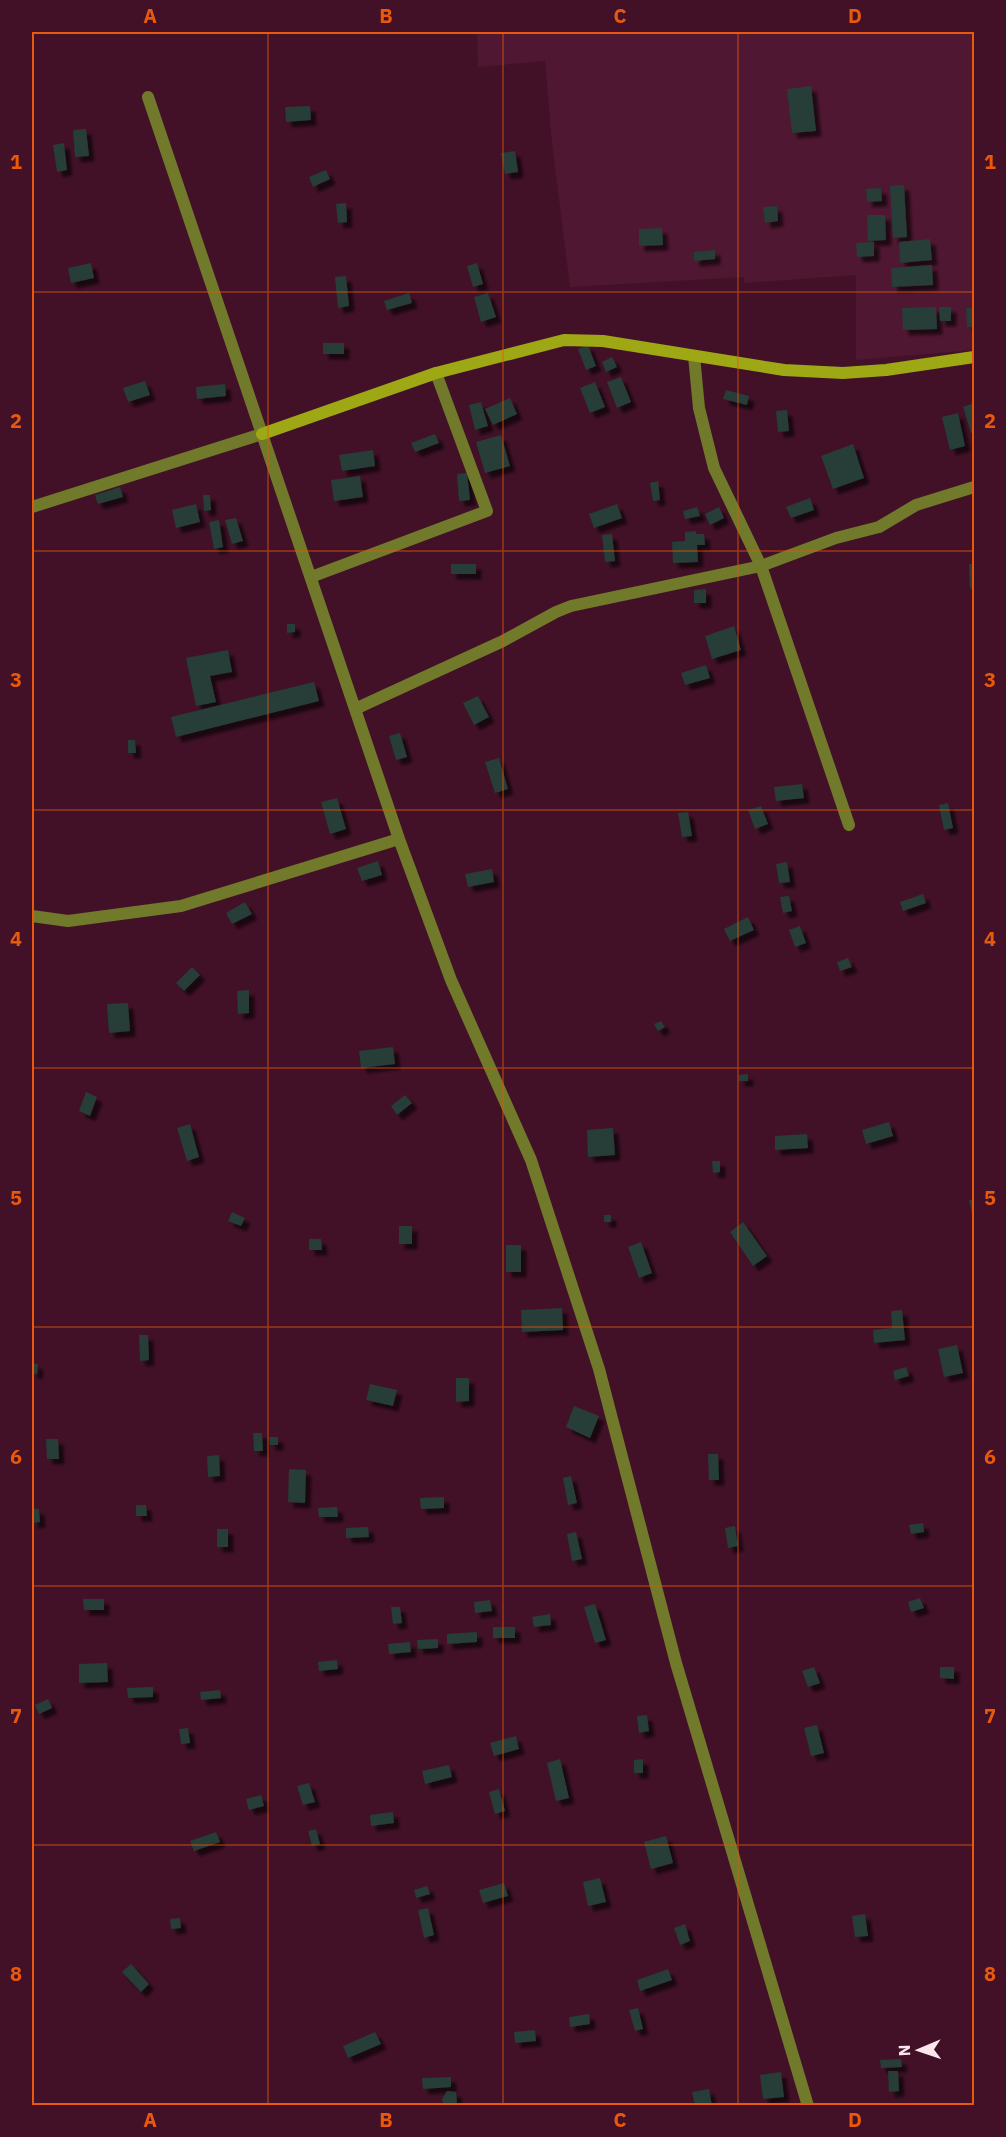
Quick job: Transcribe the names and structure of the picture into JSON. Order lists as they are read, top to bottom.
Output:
{
  "north": "left",
  "grid": {
    "columns": [
      "A",
      "B",
      "C",
      "D"
    ],
    "rows": [
      "1",
      "2",
      "3",
      "4",
      "5",
      "6",
      "7",
      "8"
    ]
  }
}
